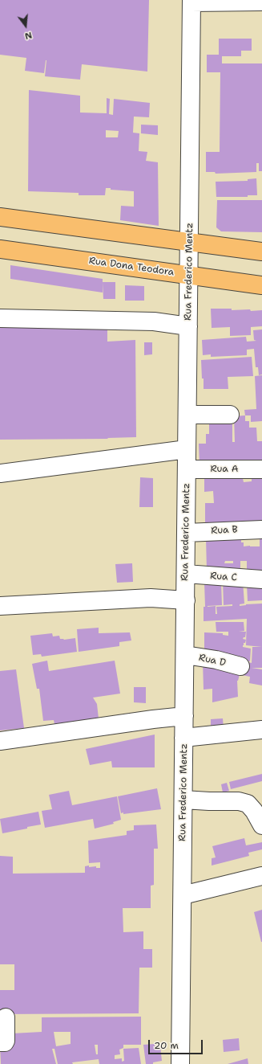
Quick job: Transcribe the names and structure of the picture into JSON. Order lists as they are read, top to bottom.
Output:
{
  "streets": {
    "main road": ["Rua Dona Teodora"],
    "street": [
      "Rua Frederico Mentz",
      "Rua A",
      "Rua B",
      "Rua C",
      "Rua D"
    ]
  },
  "crossings": [
    ["Rua Dona Teodora", "Rua Frederico Mentz"],
    ["Rua Frederico Mentz", "Rua A"],
    ["Rua Frederico Mentz", "Rua B"],
    ["Rua Frederico Mentz", "Rua C"],
    ["Rua Frederico Mentz", "Rua D"]
  ],
  "scale_bar": "20 m",
  "north": "bottom"
}
